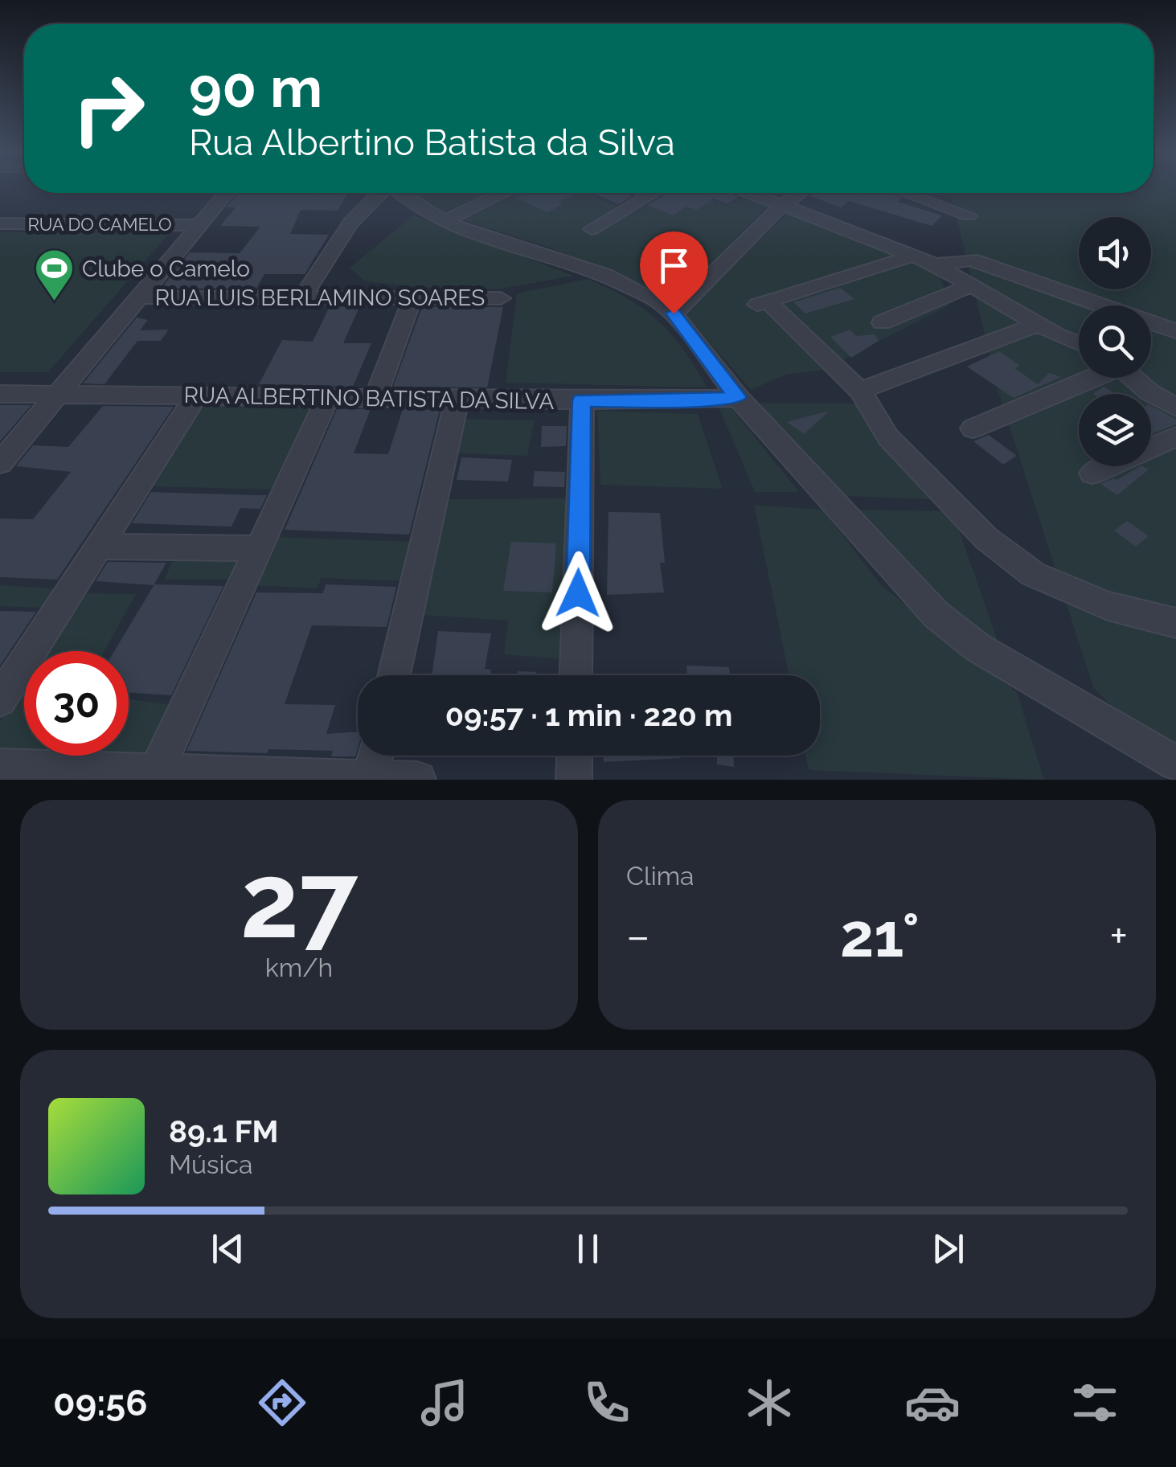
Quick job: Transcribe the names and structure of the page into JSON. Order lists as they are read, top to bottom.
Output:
{
  "streets": {
    "street": ["RUA DO CAMELO", "RUA LUIS BERLAMINO SOARES", "RUA ALBERTINO BATISTA DA SILVA"]
  },
  "places": {
    "sports": ["Clube o Camelo"]
  },
  "page": {
    "turn": ["90 m", "Rua Albertino Batista da Silva"],
    "limit": "30",
    "trip": "09:57 · 1 min · 220 m",
    "tile": [
      ["27", "km/h"],
      "Clima"
    ],
    "heat": ["−", "21°", "+"],
    "song": ["89.1 FM", "Música"],
    "tabs": "09:56"
  }
}
